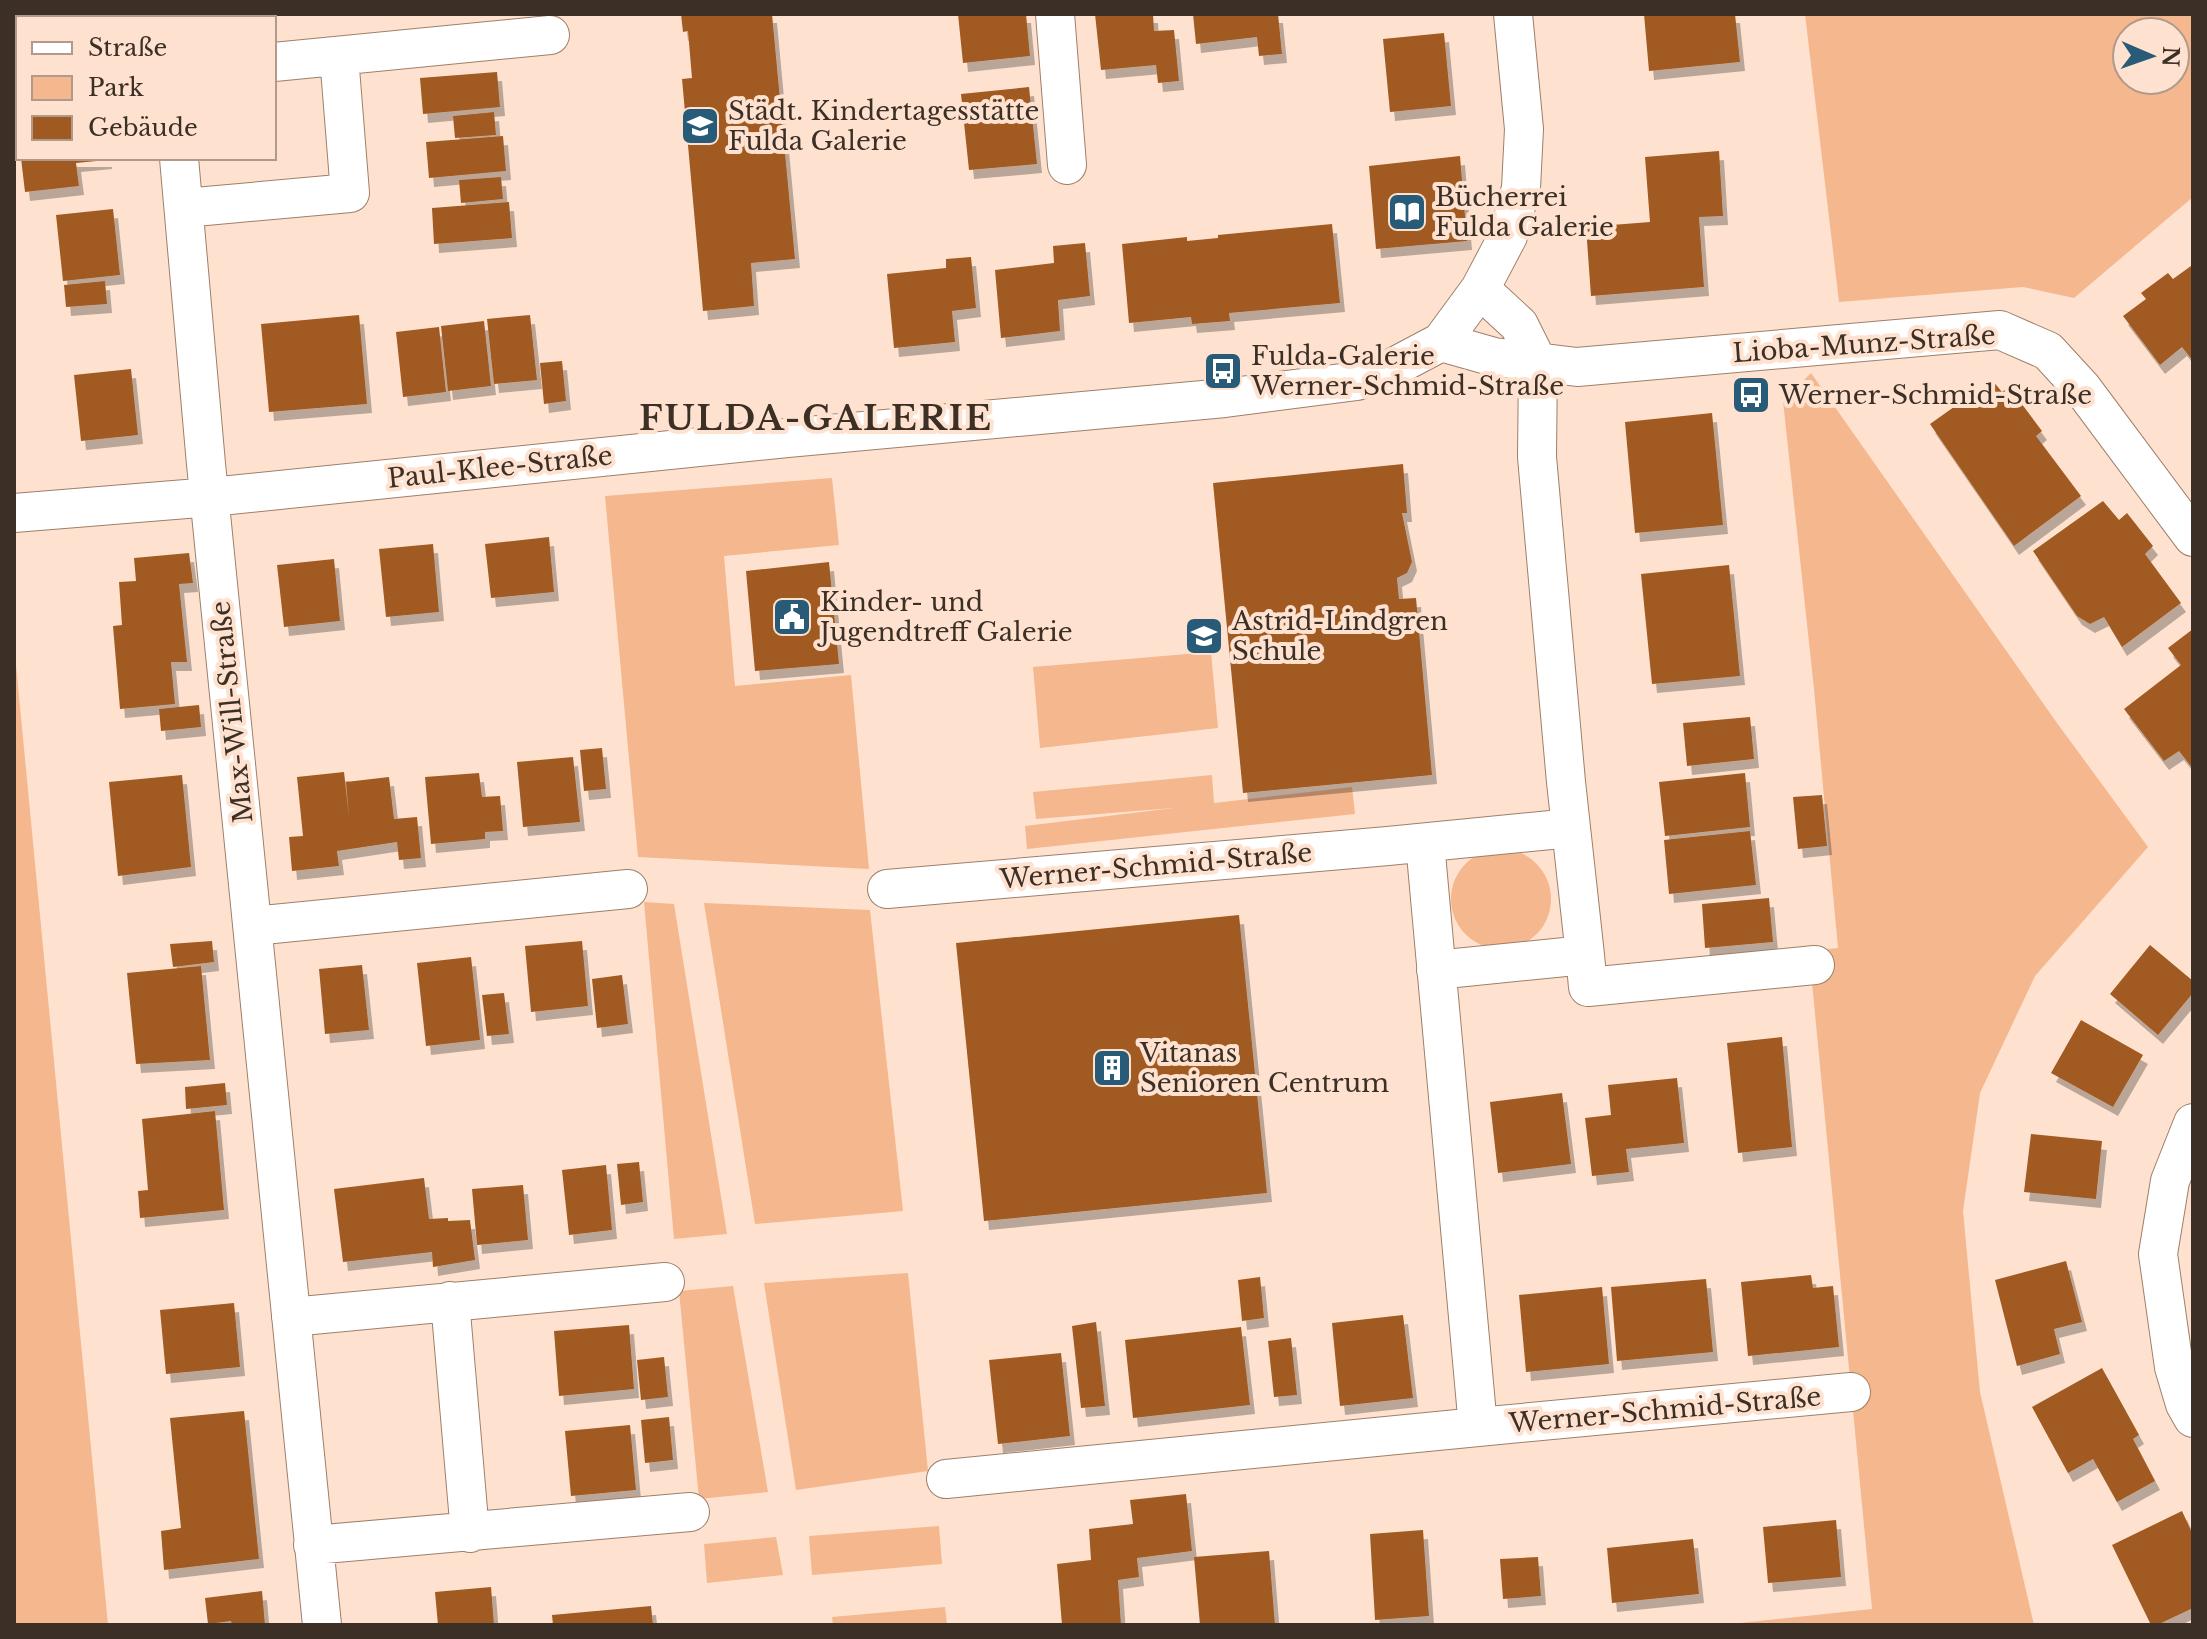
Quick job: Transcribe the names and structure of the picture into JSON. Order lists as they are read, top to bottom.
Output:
{
  "streets": {
    "street": [
      "Lioba-Munz-Straße",
      "Paul-Klee-Straße",
      "Max-Will-Straße",
      "Werner-Schmid-Straße"
    ]
  },
  "crossings": [
    ["Lioba-Munz-Straße", "Paul-Klee-Straße"],
    ["Paul-Klee-Straße", "Max-Will-Straße"]
  ],
  "districts": ["FULDA-GALERIE"],
  "places": {
    "school or university": ["Städt. Kindertagesstätte Fulda Galerie", "Astrid-Lindgren Schule"],
    "library": ["Bücherrei Fulda Galerie"],
    "bus stop": ["Fulda-Galerie Werner-Schmid-Straße", "Werner-Schmid-Straße"],
    "public building": ["Kinder- und Jugendtreff Galerie"],
    "building": ["Vitanas Senioren Centrum"]
  },
  "legend": ["Straße", "Park", "Gebäude"],
  "north": "right"
}
